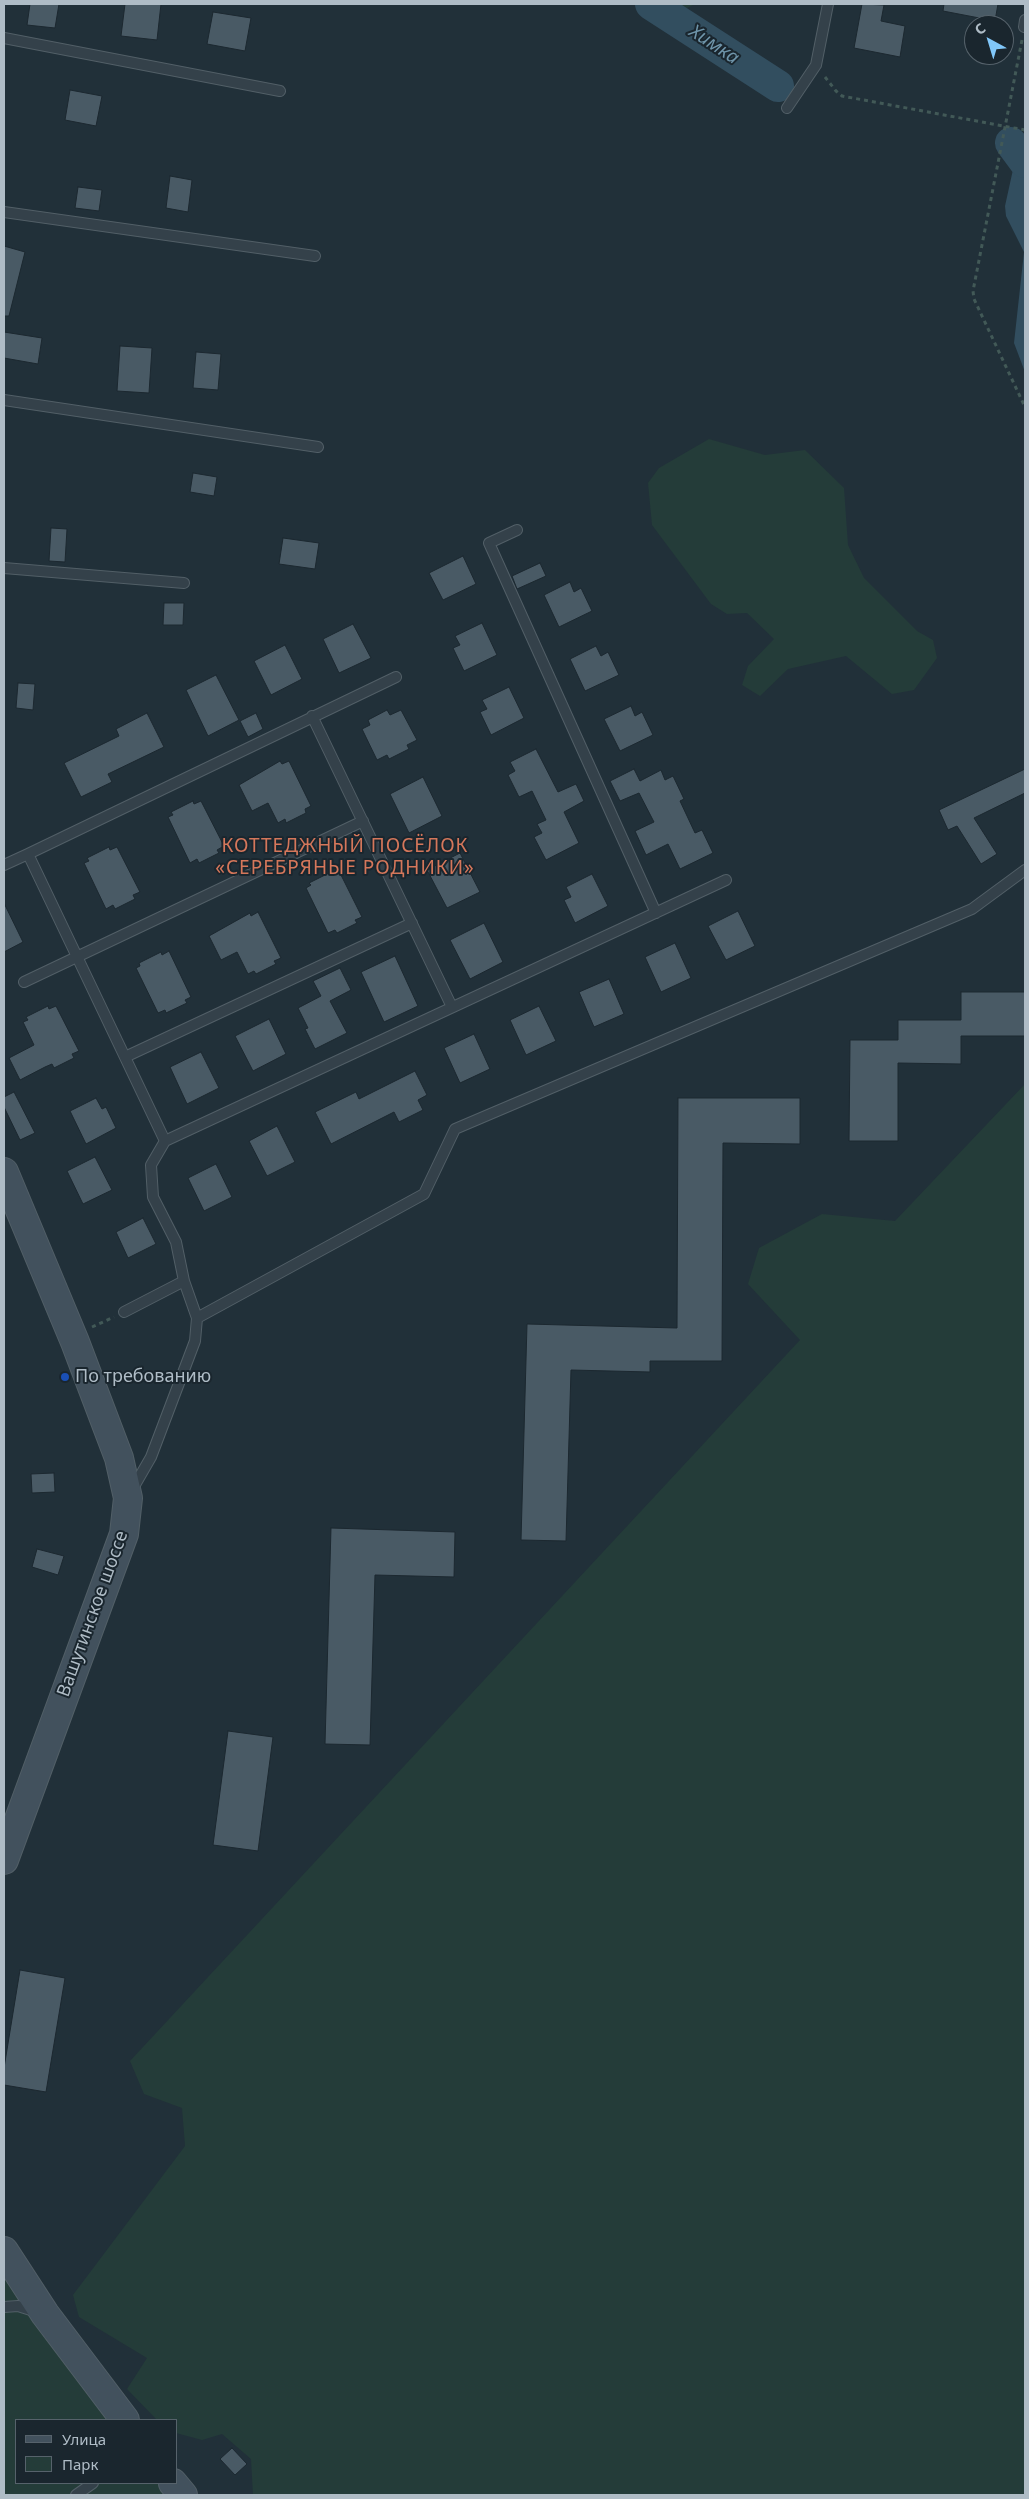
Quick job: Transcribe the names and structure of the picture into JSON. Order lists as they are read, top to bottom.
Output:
{
  "streets": {
    "street": ["Вашутинское шоссе"]
  },
  "districts": ["КОТТЕДЖНЫЙ ПОСЁЛОК «СЕРЕБРЯНЫЕ РОДНИКИ»"],
  "water": ["Химка"],
  "places": ["По требованию"],
  "legend": ["Улица", "Парк"],
  "north": "top left"
}
